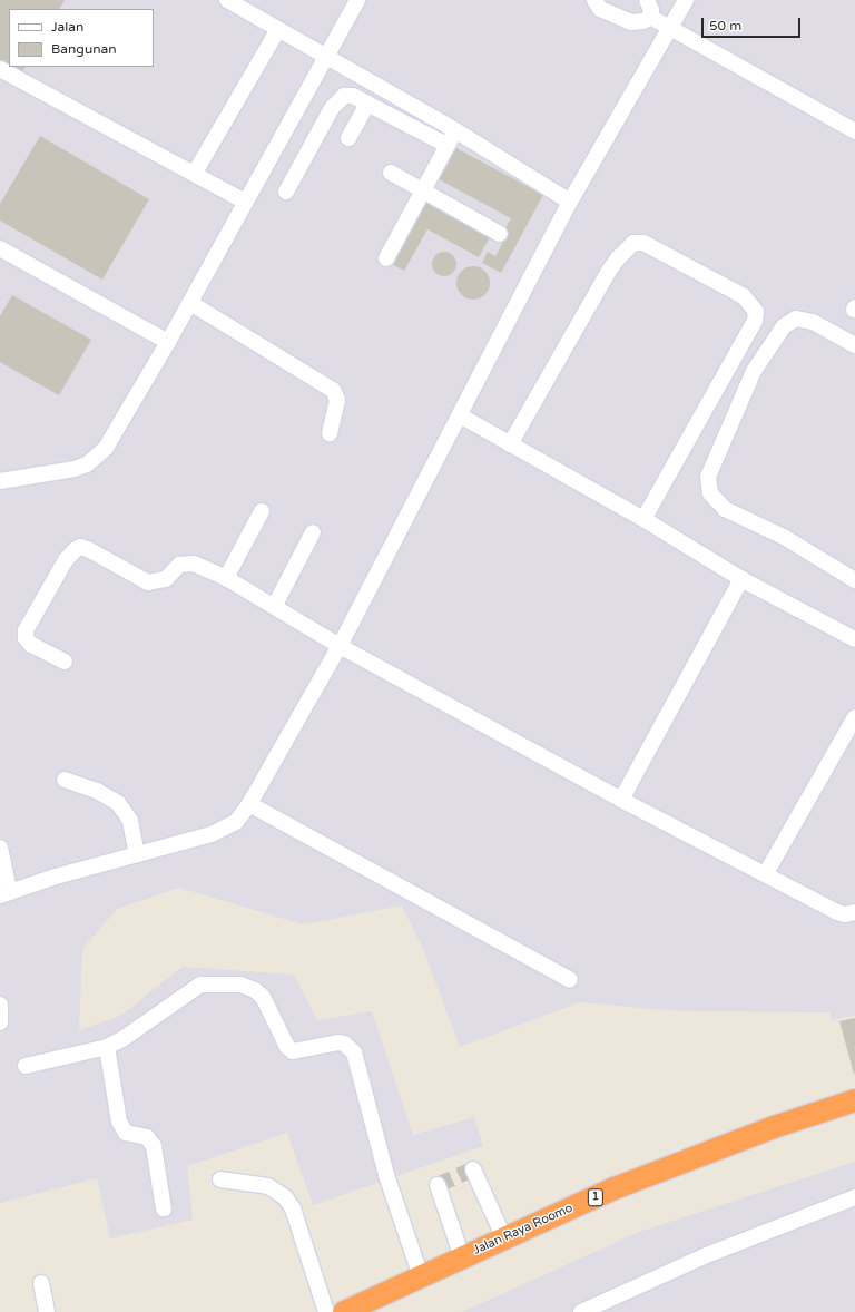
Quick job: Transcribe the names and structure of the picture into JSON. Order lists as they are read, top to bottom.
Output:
{
  "streets": {
    "highway": ["1", "Jalan Raya Roomo"]
  },
  "legend": ["Jalan", "Bangunan"],
  "scale_bar": "50 m"
}
